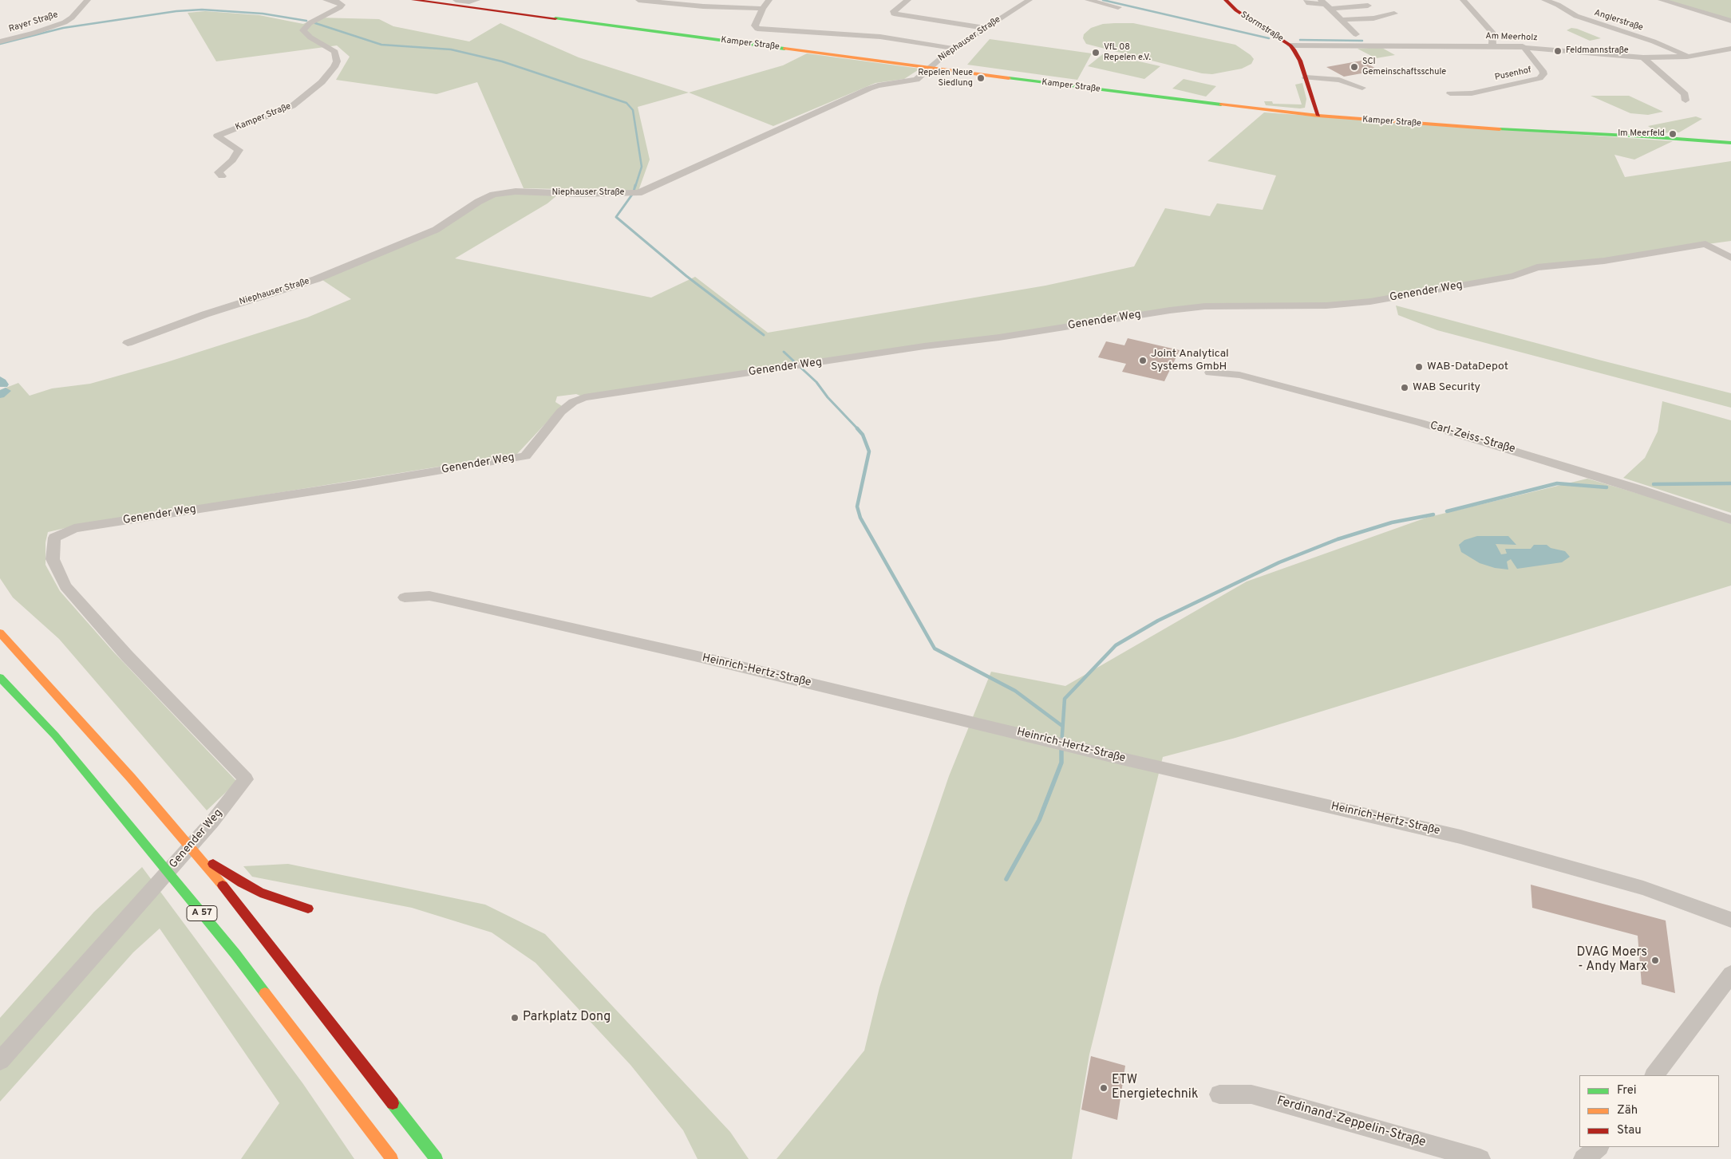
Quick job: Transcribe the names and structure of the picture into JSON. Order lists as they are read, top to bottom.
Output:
{
  "streets": {
    "main road": ["Stormstraße", "Kamper Straße", "A 57"],
    "street": [
      "Anglerstraße",
      "Rayer Straße",
      "Am Meerholz",
      "Niephauser Straße",
      "Pusenhof",
      "Genender Weg",
      "Carl-Zeiss-Straße",
      "Heinrich-Hertz-Straße",
      "Ferdinand-Zeppelin-Straße"
    ]
  },
  "crossings": [
    ["Anglerstraße", "Am Meerholz"],
    ["Stormstraße", "Am Meerholz"],
    ["Stormstraße", "Kamper Straße"],
    ["Am Meerholz", "Pusenhof"],
    ["Niephauser Straße", "Kamper Straße"]
  ],
  "places": [
    "Feldmannstraße",
    "VfL 08 Repelen e.V.",
    "SCI Gemeinschaftsschule",
    "Repelen Neue Siedlung",
    "Im Meerfeld",
    "Joint Analytical Systems GmbH",
    "WAB-DataDepot",
    "WAB Security",
    "DVAG Moers - Andy Marx",
    "Parkplatz Dong",
    "ETW Energietechnik"
  ],
  "legend": ["Frei", "Zäh", "Stau"]
}
